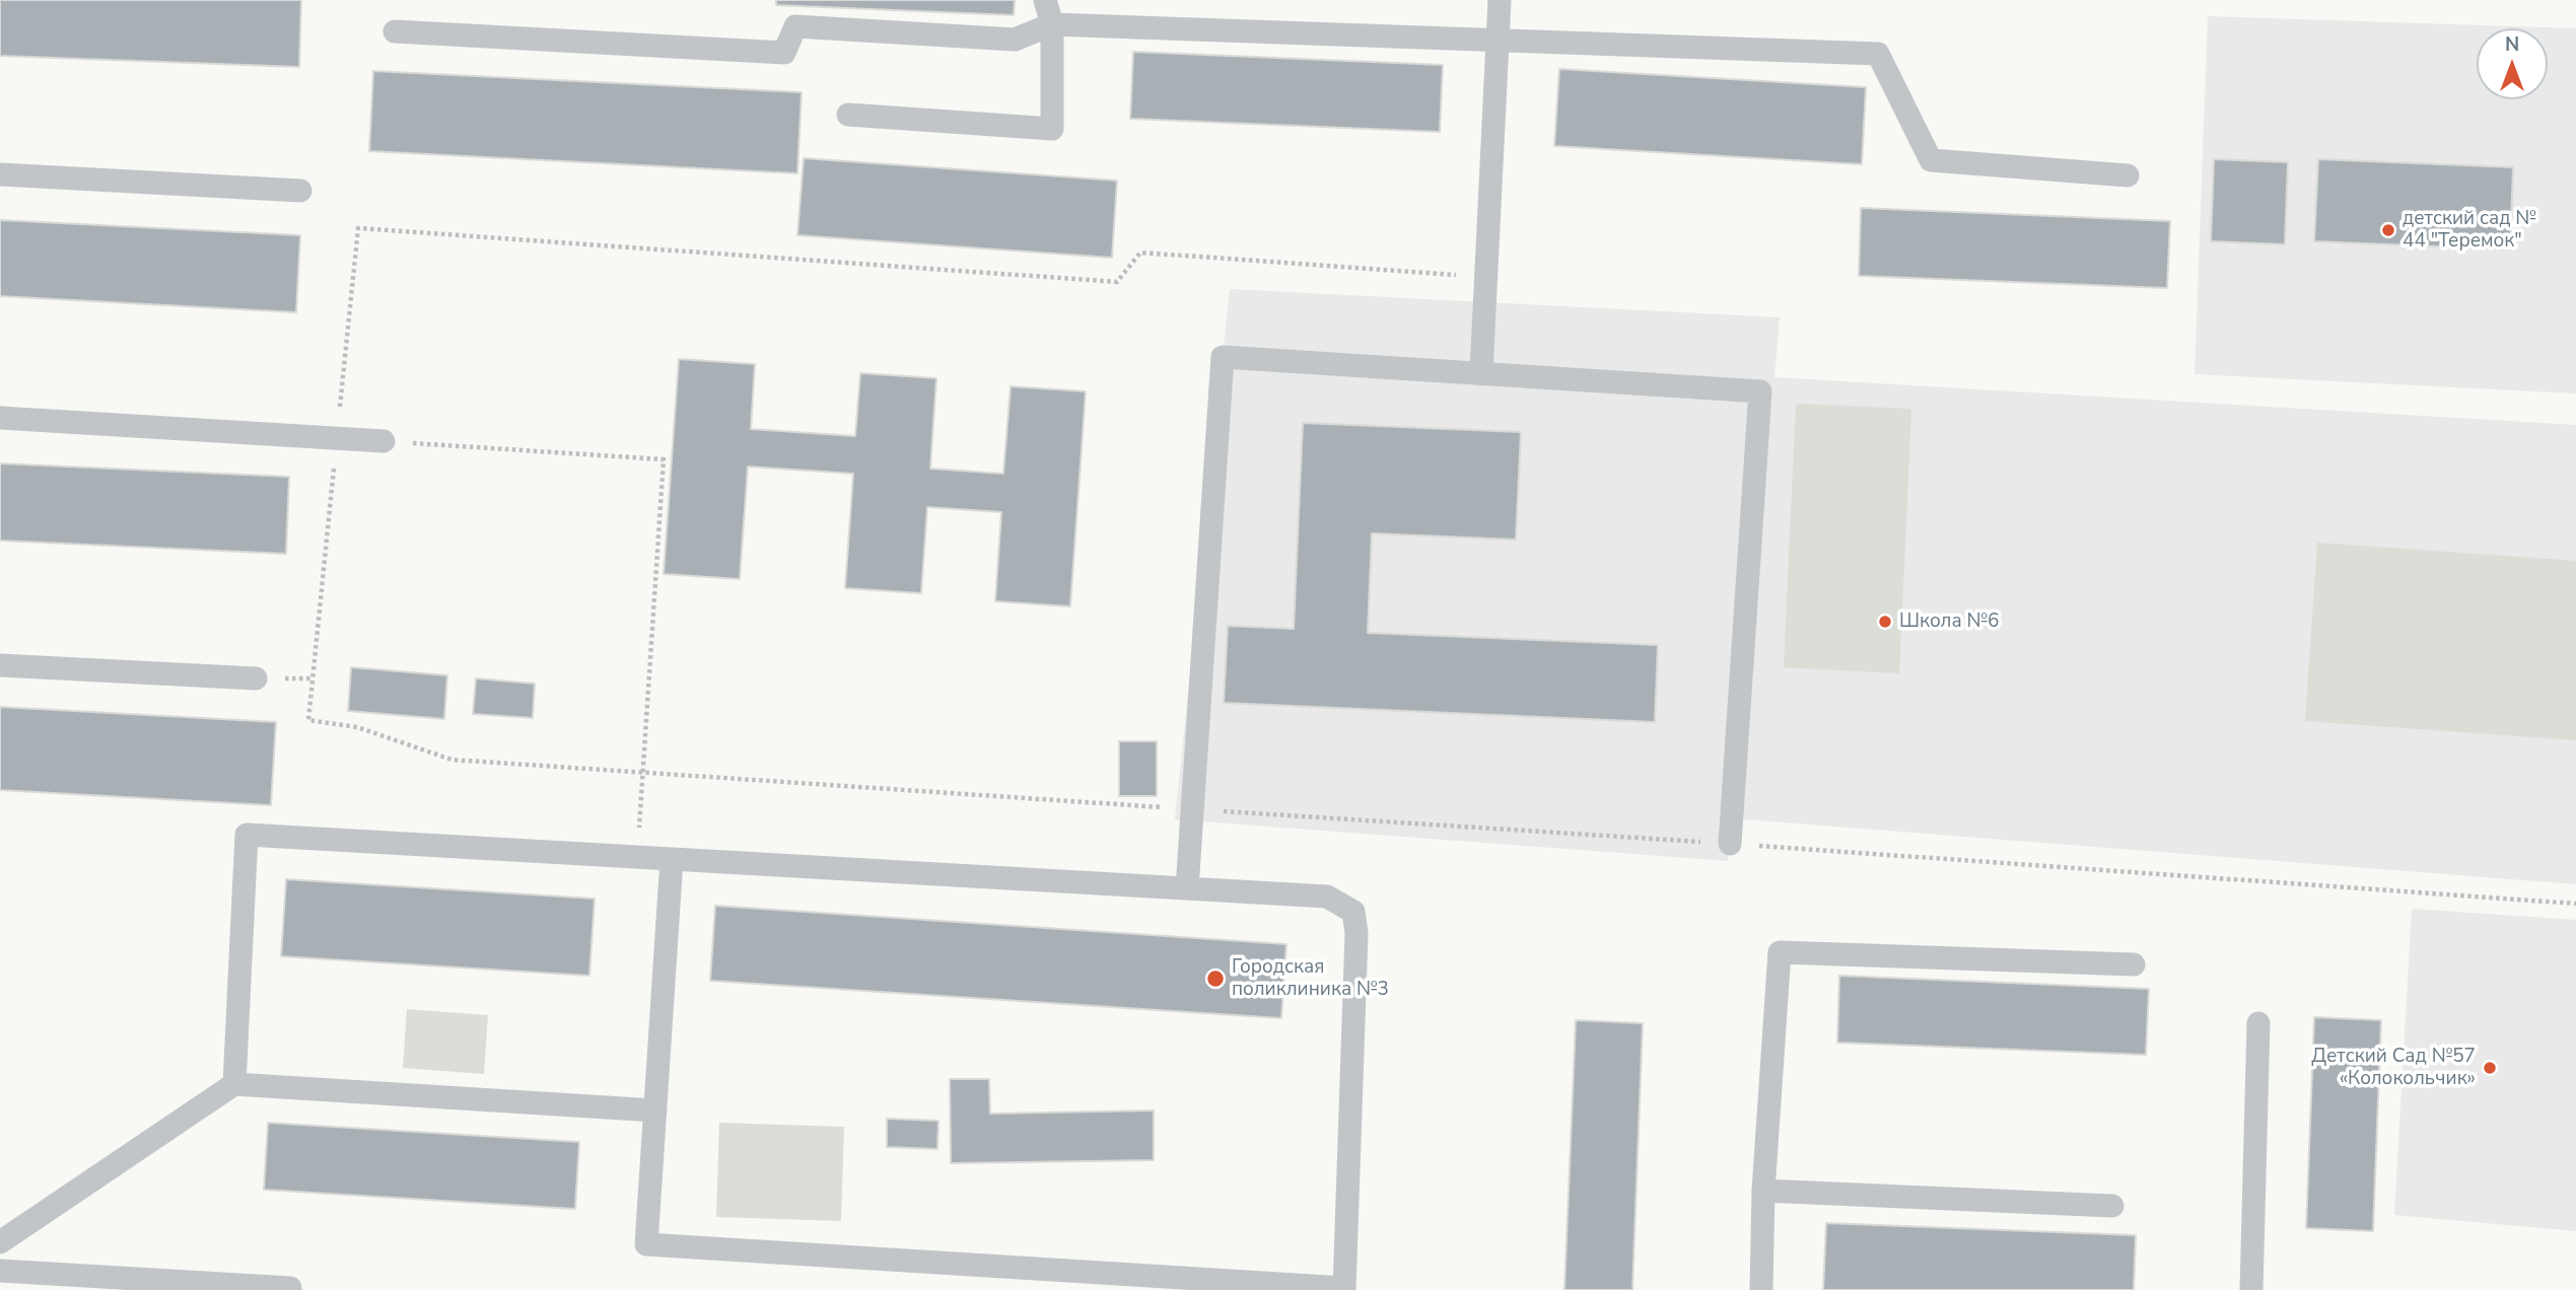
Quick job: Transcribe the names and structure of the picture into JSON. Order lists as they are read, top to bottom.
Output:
{
  "places": [
    "детский сад № 44 \"Теремок\"",
    "Школа №6",
    "Городская поликлиника №3",
    "Детский Сад №57 «Колокольчик»"
  ],
  "north": "top"
}
